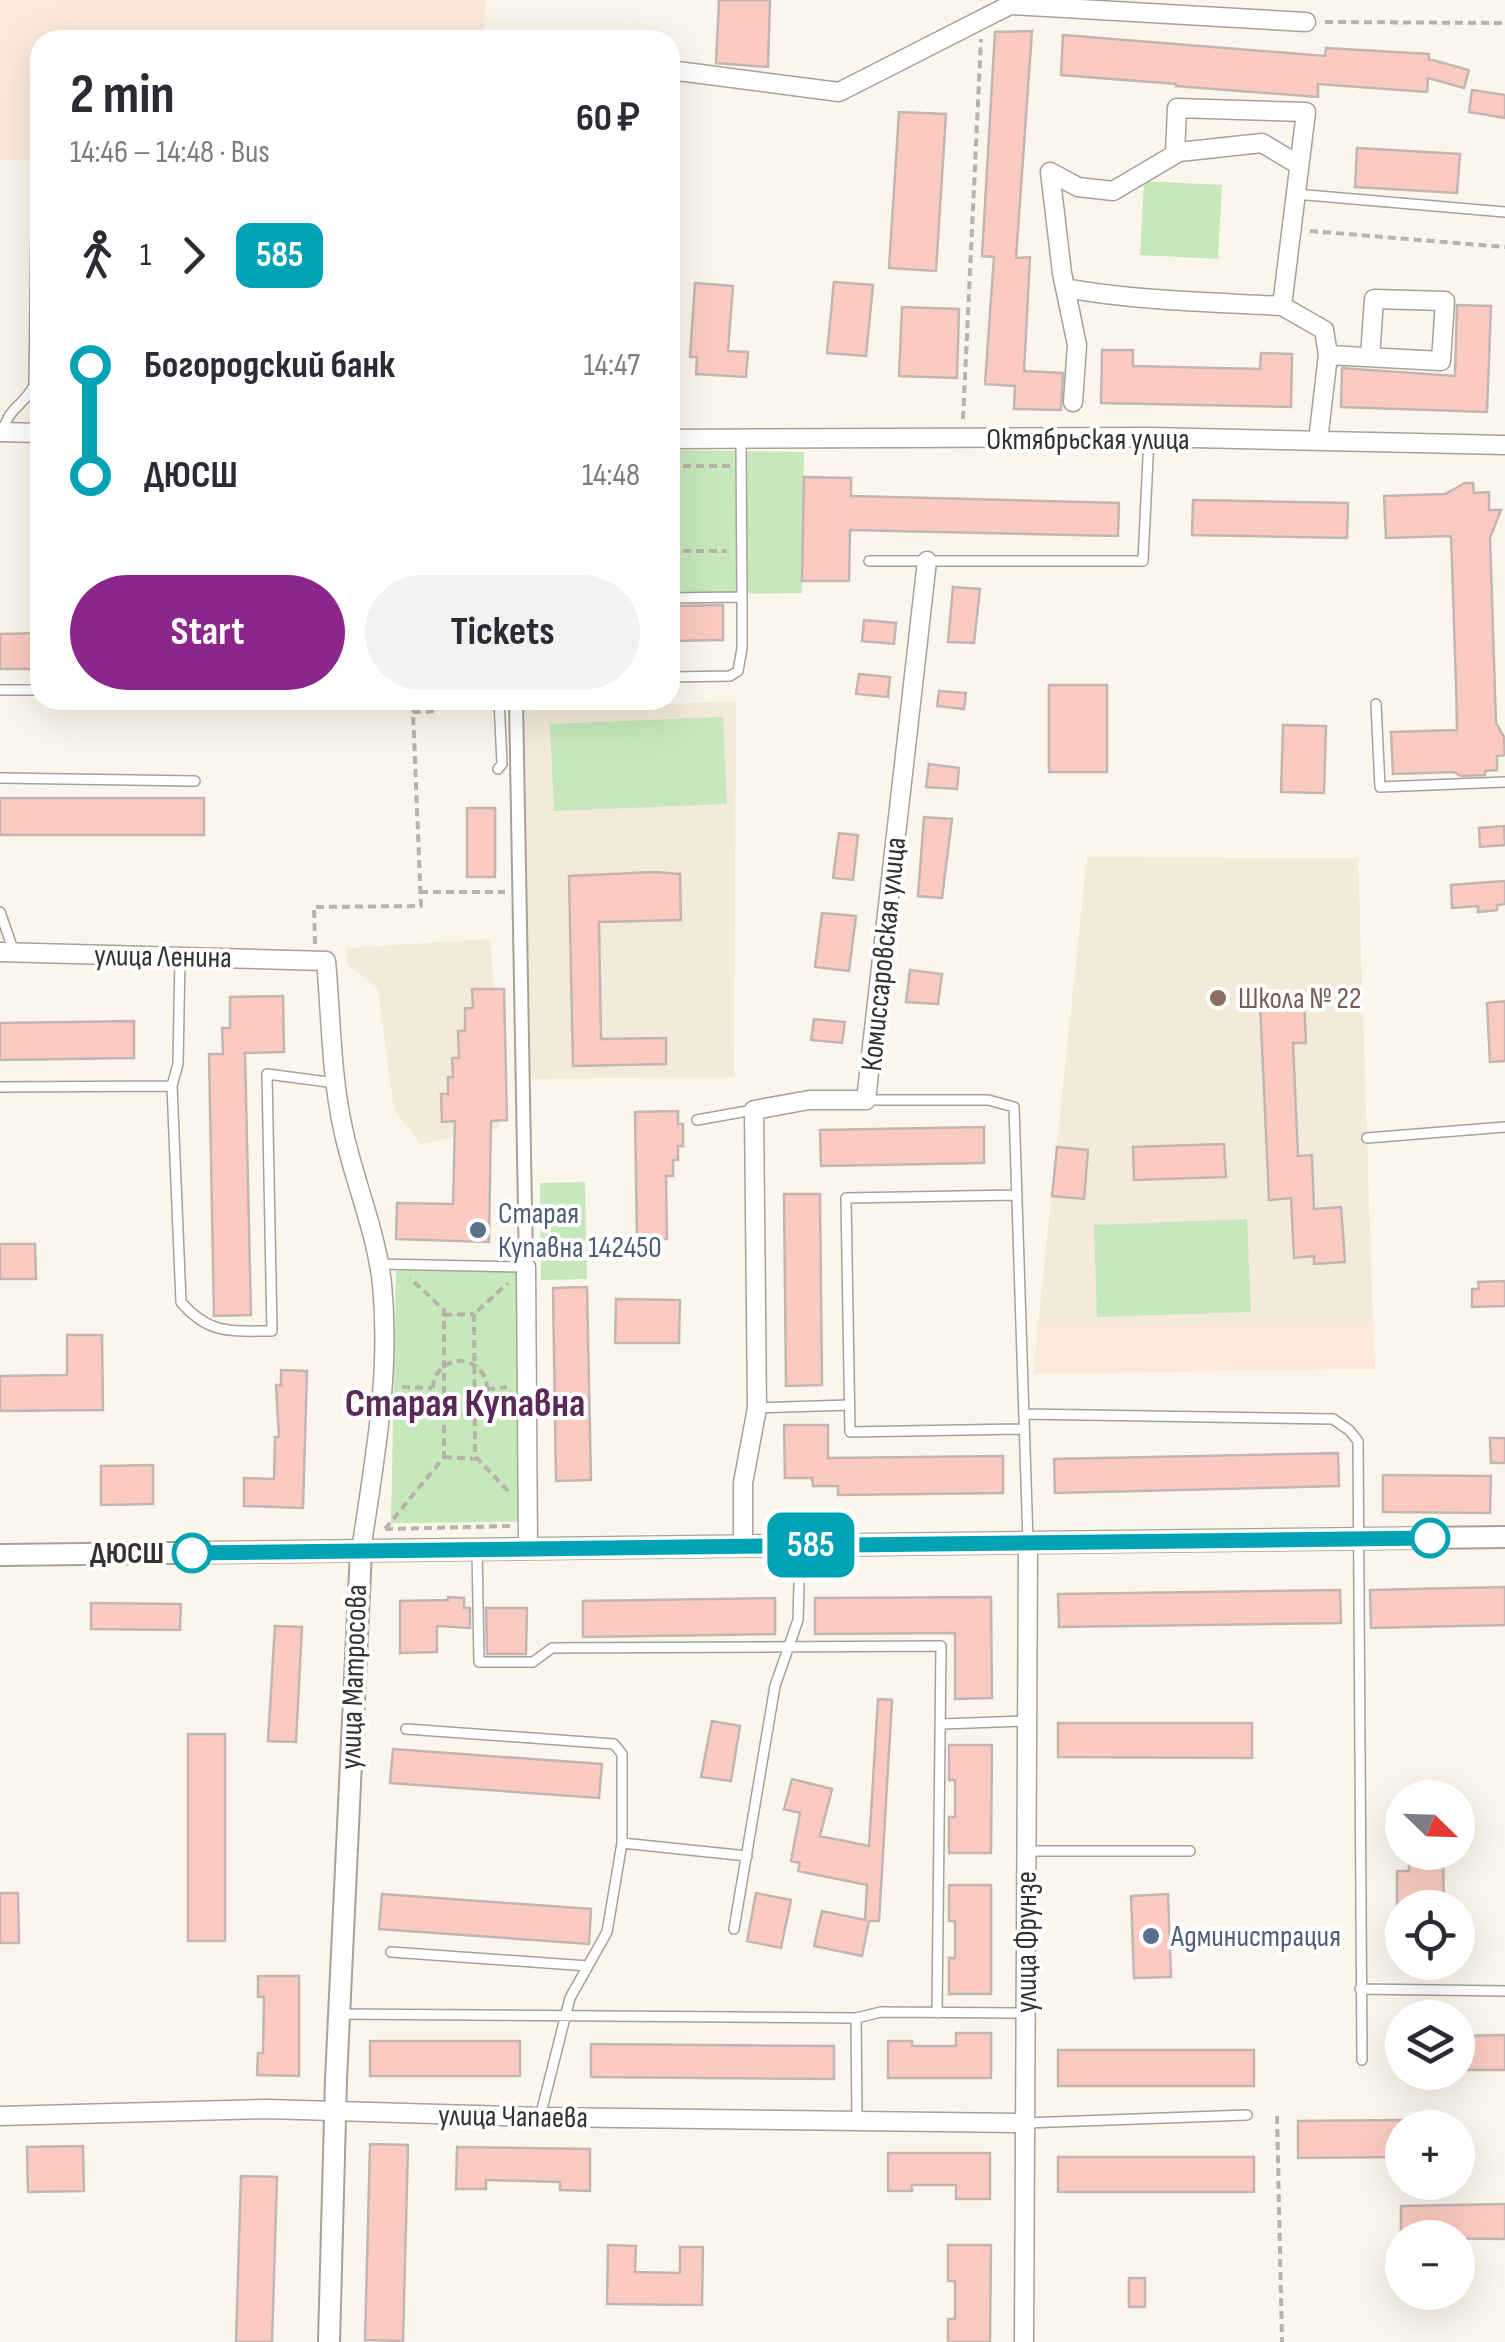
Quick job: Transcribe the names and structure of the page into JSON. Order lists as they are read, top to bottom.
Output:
{
  "streets": {
    "street": [
      "Октябрьская улица",
      "Комиссаровская улица",
      "улица Ленина",
      "улица Матросова",
      "улица Фрунзе",
      "улица Чапаева"
    ]
  },
  "crossings": [
    ["улица Ленина", "улица Матросова"],
    ["улица Матросова", "улица Чапаева"],
    ["улица Фрунзе", "улица Чапаева"]
  ],
  "districts": ["Старая Купавна"],
  "places": [
    "Школа № 22",
    "Старая Купавна 142450",
    "ДЮСШ",
    "Администрация"
  ],
  "lines": ["bus line 585"],
  "north": "bottom right",
  "page": {
    "on_map": "585",
    "heading": ["2 min", "14:46 – 14:48 · Bus", "60 ₽"],
    "legs": ["1", "585"],
    "list": [
      {
        "name": "Богородский банк",
        "value": "14:47"
      },
      {
        "name": "ДЮСШ",
        "value": "14:48"
      }
    ],
    "buttons": ["Start", "Tickets"],
    "map_buttons": ["+", "−"]
  }
}
